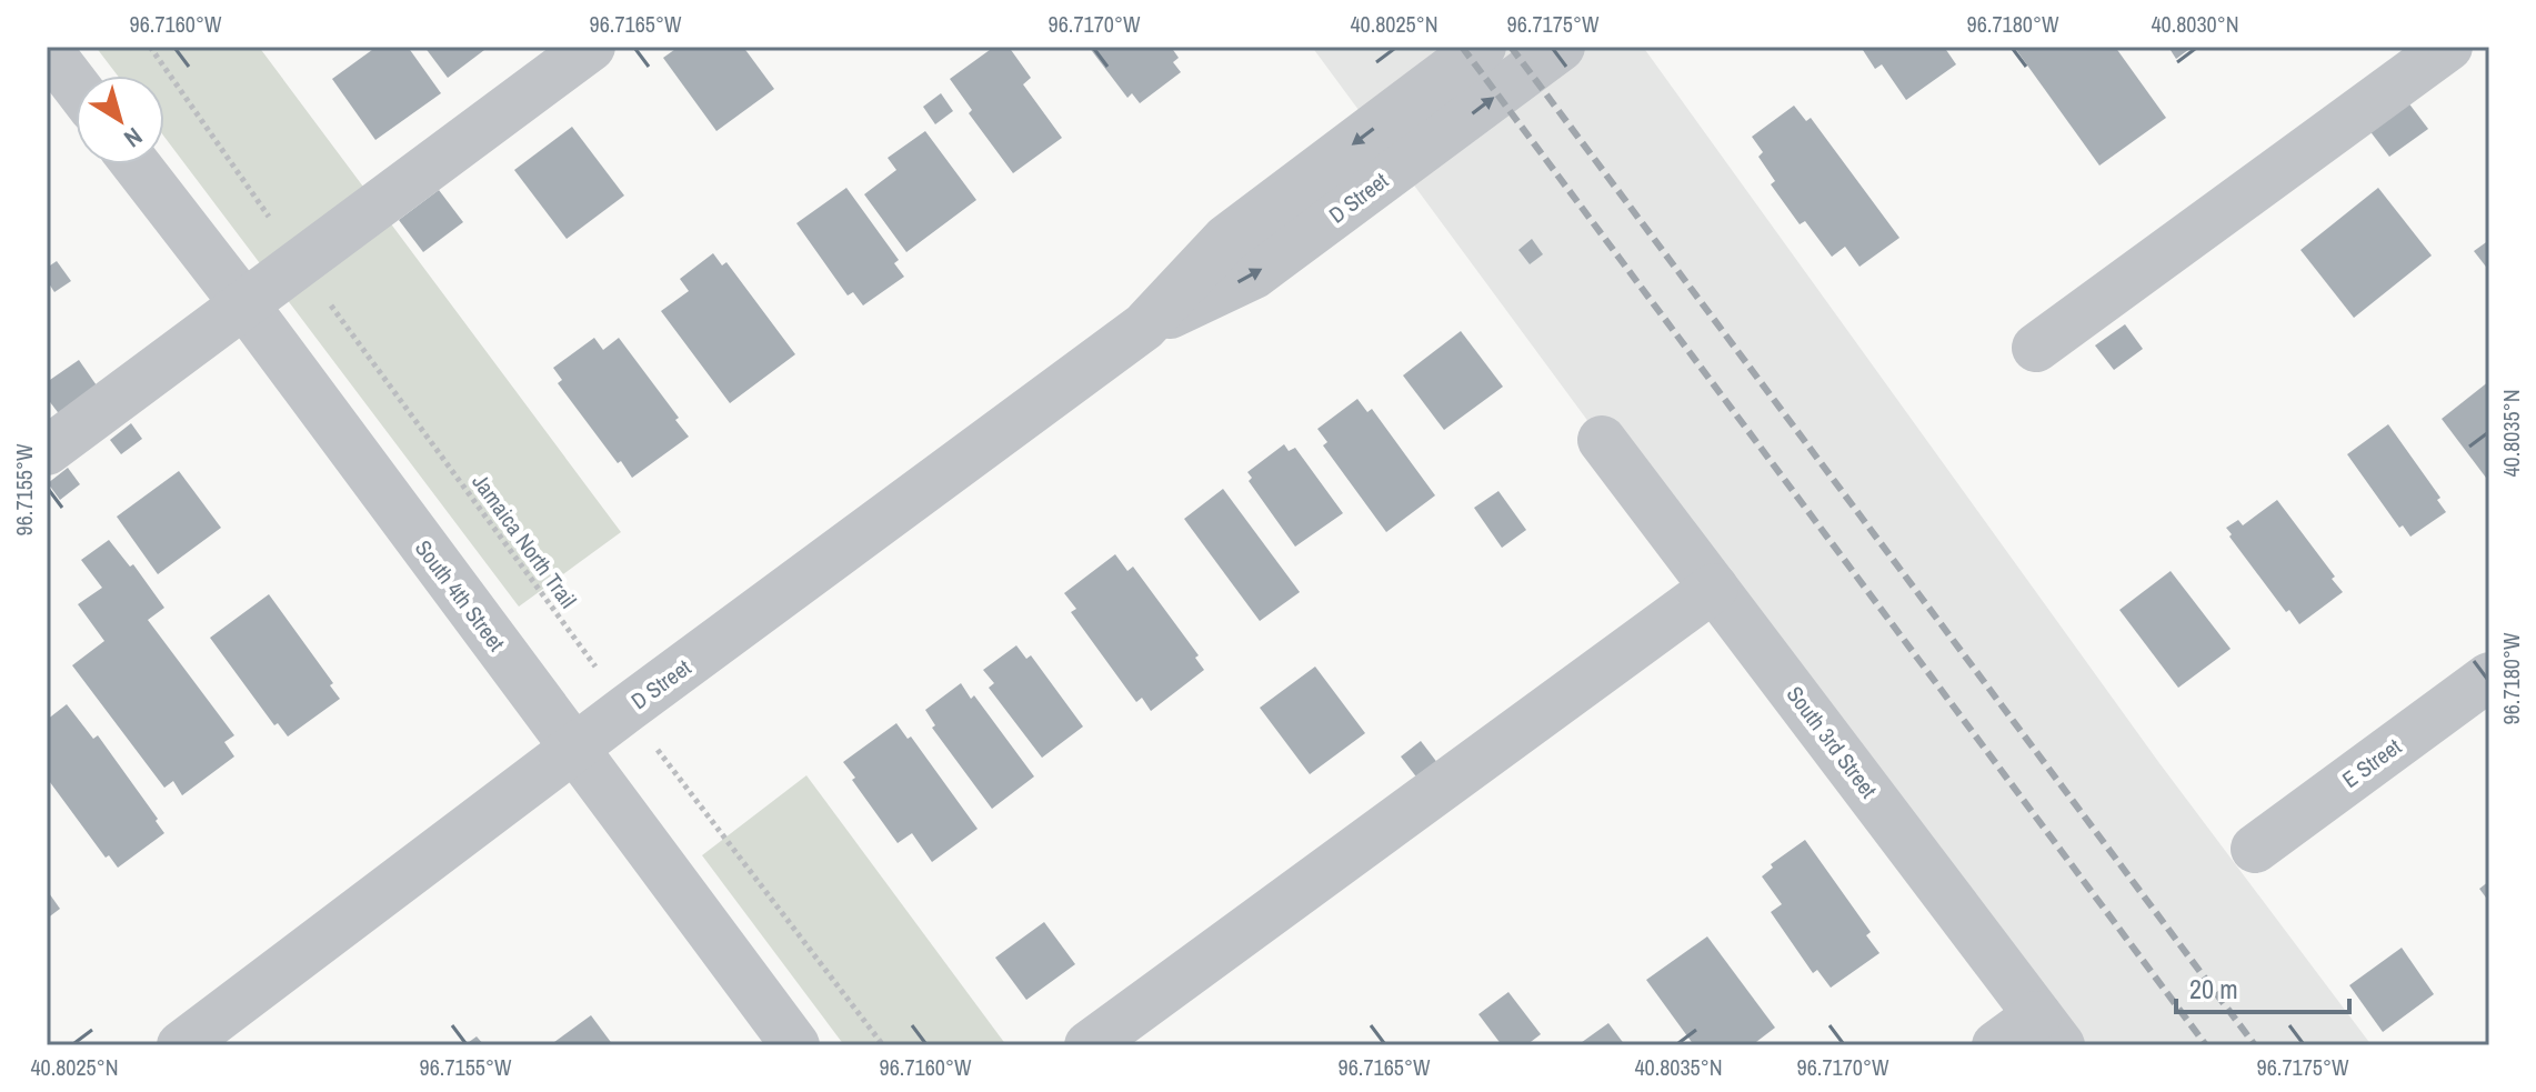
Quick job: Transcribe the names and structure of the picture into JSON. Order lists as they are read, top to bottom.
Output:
{
  "streets": {
    "street": [
      "D Street",
      "South 4th Street",
      "South 3rd Street",
      "E Street"
    ],
    "path": ["Jamaica North Trail"]
  },
  "crossings": [
    ["D Street", "Jamaica North Trail"],
    ["D Street", "South 4th Street"]
  ],
  "scale_bar": "20 m",
  "north": "bottom right",
  "coordinates": [
    "96.7160°W",
    "96.7165°W",
    "96.7170°W",
    "40.8025°N",
    "96.7175°W",
    "96.7180°W",
    "40.8030°N",
    "40.8035°N",
    "96.7155°W"
  ]
}
